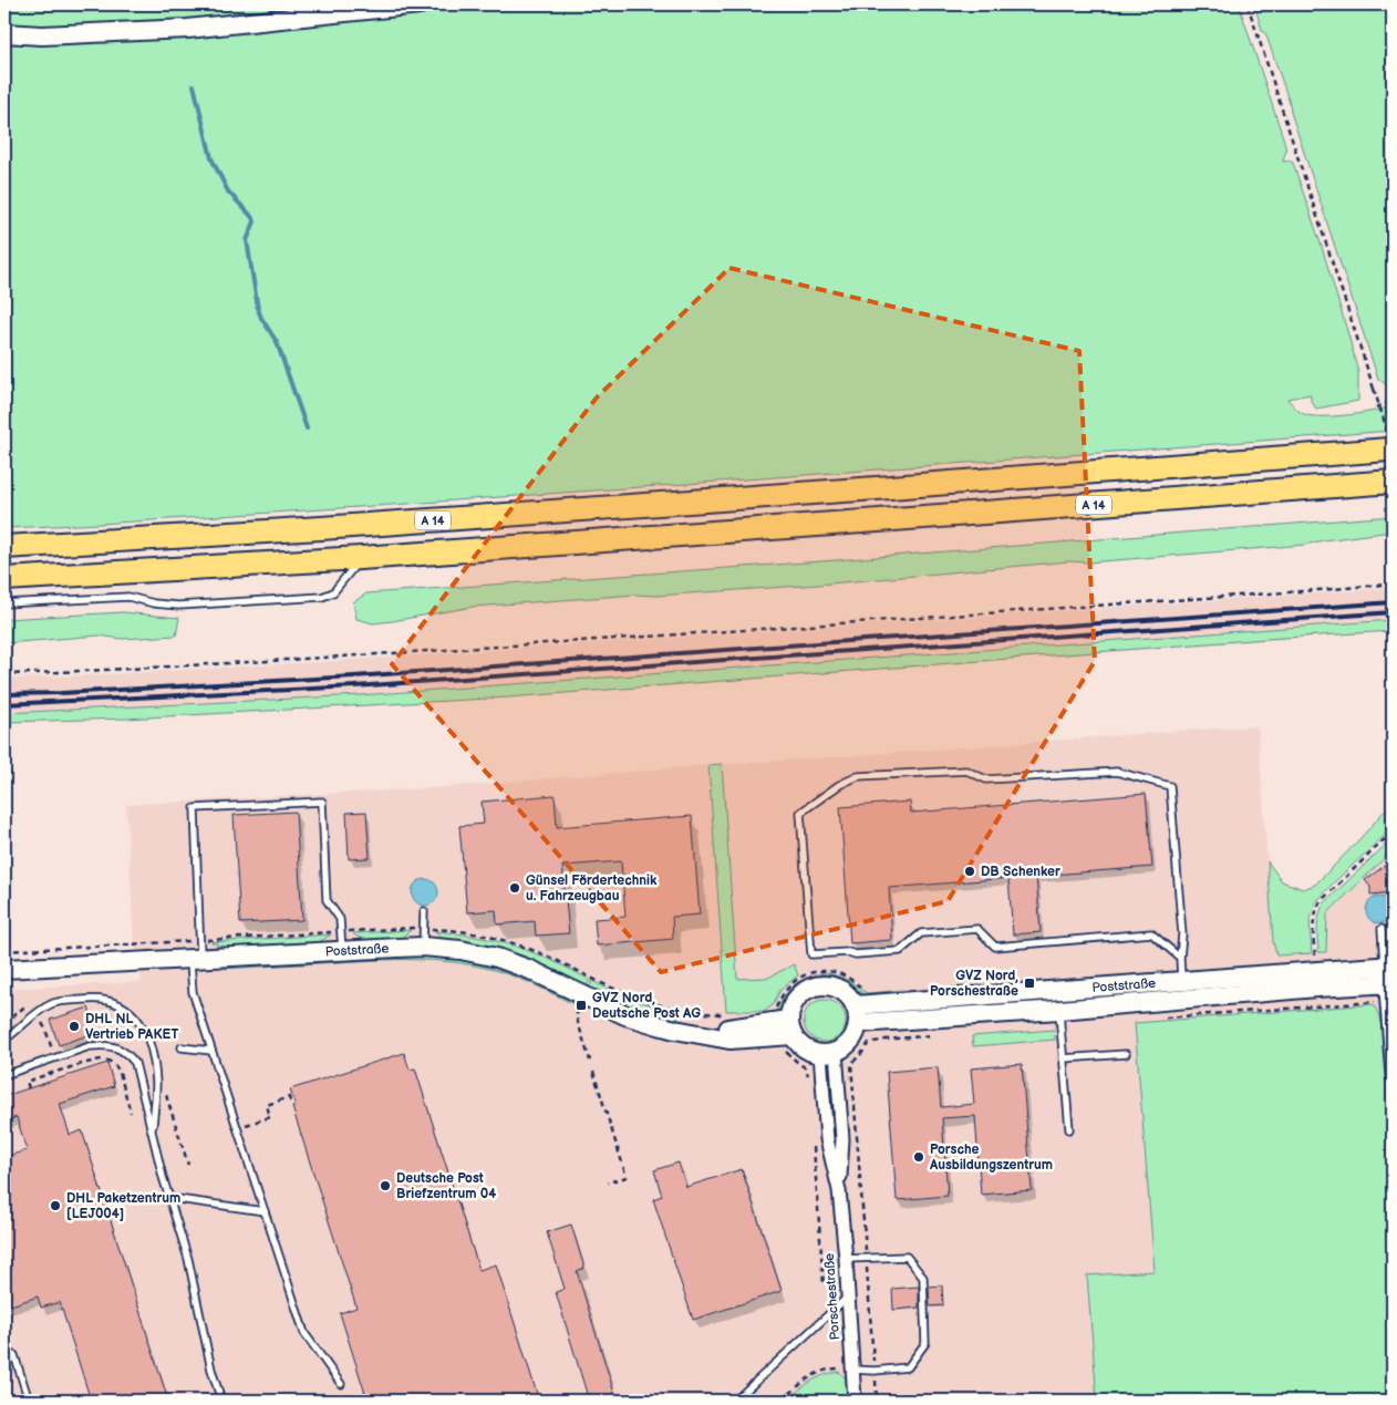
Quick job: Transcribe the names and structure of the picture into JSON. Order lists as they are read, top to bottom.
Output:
{
  "streets": {
    "highway": ["A 14"],
    "street": ["Poststraße", "Porschestraße"]
  },
  "crossings": [
    ["Poststraße", "Porschestraße"]
  ],
  "places": {
    "other": [
      "DB Schenker",
      "Günsel Fördertechnik u. Fahrzeugbau",
      "DHL NL Vertrieb PAKET",
      "Porsche Ausbildungszentrum",
      "Deutsche Post Briefzentrum 04",
      "DHL Paketzentrum [LEJ004]"
    ],
    "transit": ["GVZ Nord, Porschestraße", "GVZ Nord, Deutsche Post AG"]
  }
}
